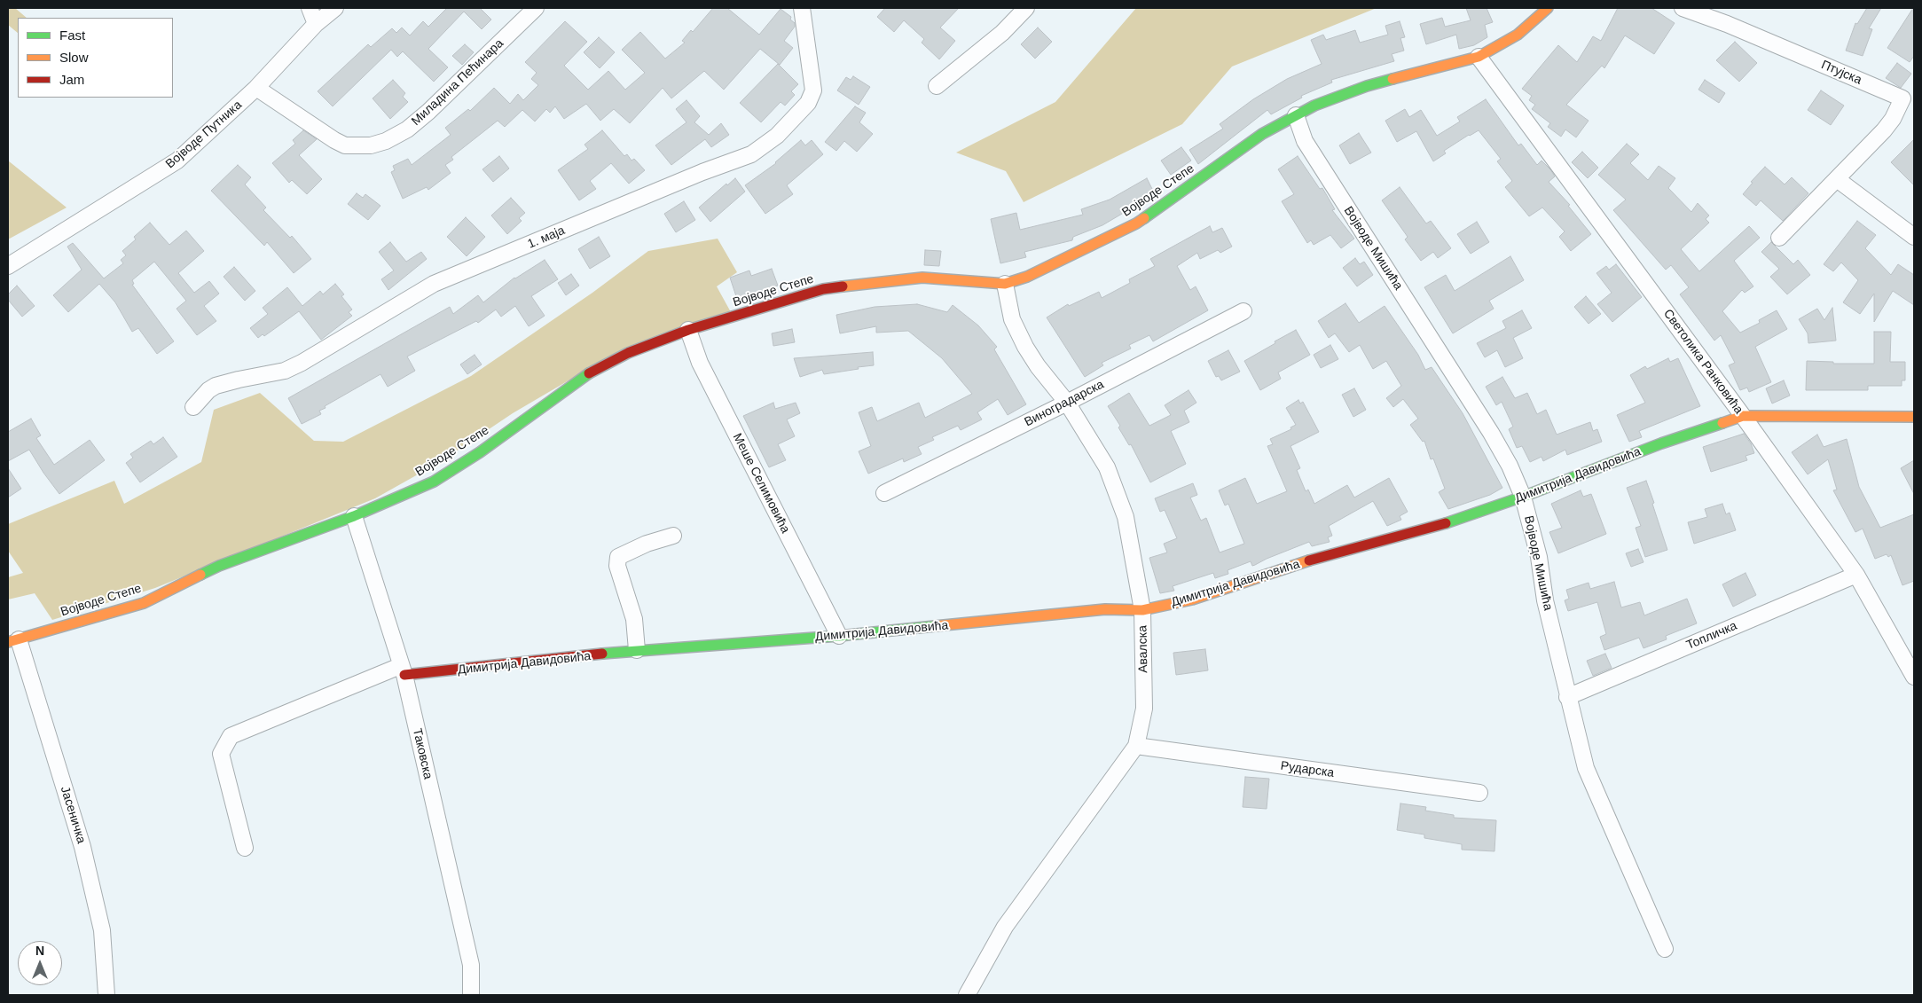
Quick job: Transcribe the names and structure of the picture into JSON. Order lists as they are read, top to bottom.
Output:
{
  "streets": {
    "street": [
      "Птујска",
      "Миладина Пећинара",
      "Војводе Путника",
      "Војводе Степе",
      "1. маја",
      "Војводе Мишића",
      "Светолика Ранковића",
      "Виноградарска",
      "Димитрија Давидовића",
      "Меше Селимовића",
      "Топличка",
      "Авалска",
      "Таковска",
      "Рударска",
      "Јасеничка"
    ]
  },
  "crossings": [
    ["Миладина Пећинара", "Војводе Путника"],
    ["Војводе Степе", "Војводе Мишића"],
    ["Војводе Степе", "Светолика Ранковића"],
    ["Војводе Степе", "Меше Селимовића"],
    ["Војводе Степе", "Авалска"],
    ["Војводе Степе", "Таковска"],
    ["Војводе Степе", "Јасеничка"],
    ["Војводе Мишића", "Димитрија Давидовића"],
    ["Војводе Мишића", "Топличка"],
    ["Светолика Ранковића", "Димитрија Давидовића"],
    ["Светолика Ранковића", "Топличка"],
    ["Виноградарска", "Авалска"],
    ["Димитрија Давидовића", "Меше Селимовића"],
    ["Димитрија Давидовића", "Авалска"],
    ["Димитрија Давидовића", "Таковска"],
    ["Авалска", "Рударска"]
  ],
  "legend": ["Fast", "Slow", "Jam"],
  "north": "top"
}
